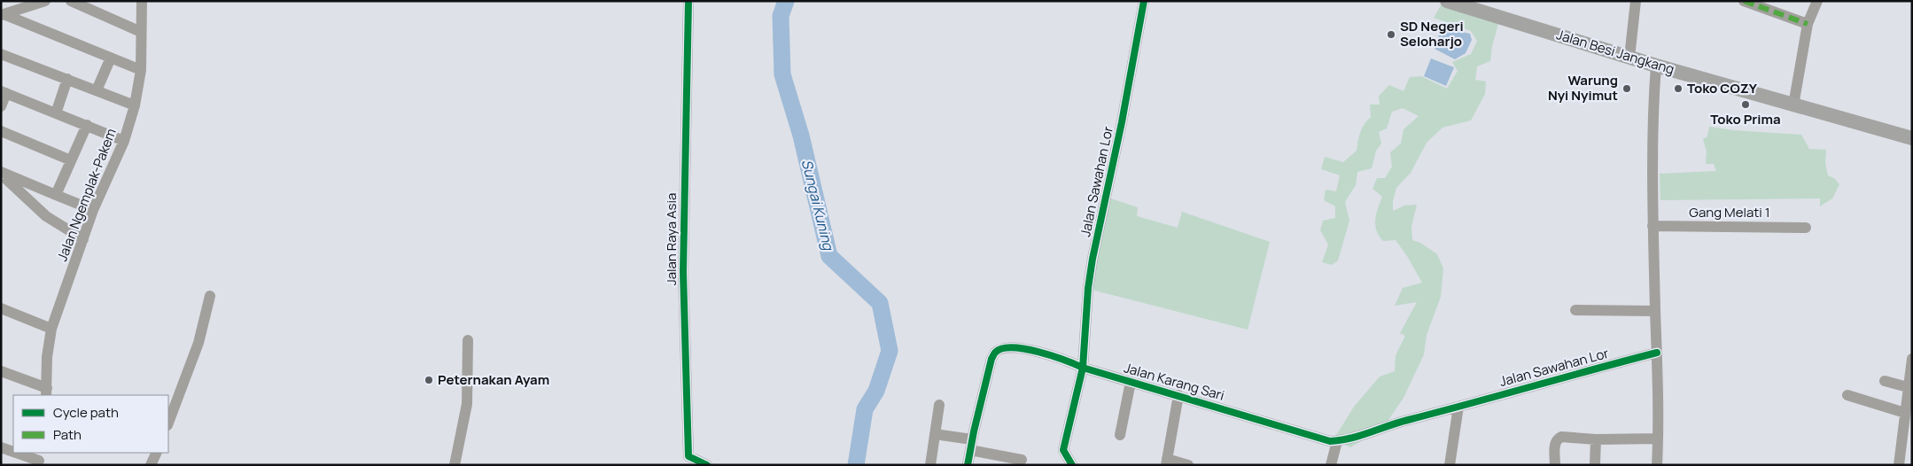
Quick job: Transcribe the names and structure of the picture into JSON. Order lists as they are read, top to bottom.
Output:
{
  "streets": {
    "main road": ["Jalan Besi Jangkang"],
    "street": [
      "Jalan Sawahan Lor",
      "Jalan Ngemplak-Pakem",
      "Gang Melati 1",
      "Jalan Raya Asia",
      "Jalan Karang Sari"
    ]
  },
  "crossings": [
    ["Jalan Sawahan Lor", "Jalan Karang Sari"]
  ],
  "water": ["Sungai Kuning"],
  "places": [
    "SD Negeri Seloharjo",
    "Warung Nyi Nyimut",
    "Toko COZY",
    "Toko Prima",
    "Peternakan Ayam"
  ],
  "legend": ["Cycle path", "Path"]
}
